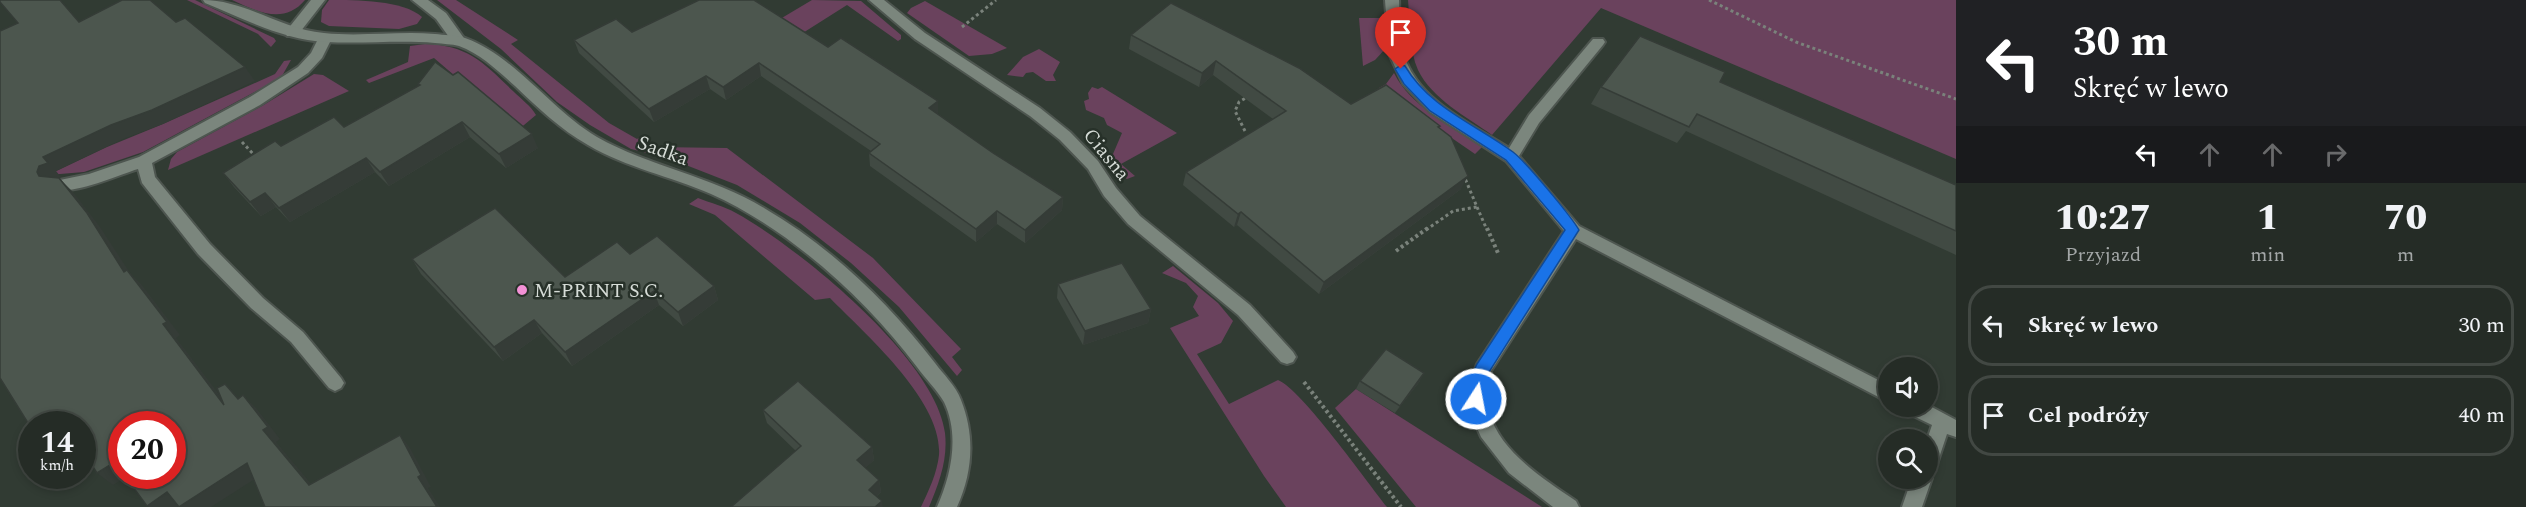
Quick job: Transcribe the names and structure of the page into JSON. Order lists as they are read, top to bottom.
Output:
{
  "streets": {
    "street": ["Sadka", "Ciasna"]
  },
  "places": ["M-PRINT S.C."],
  "page": {
    "turn": ["30 m", "Skręć w lewo"],
    "eta": [
      "10:27",
      "Przyjazd",
      "1",
      "min",
      "70",
      "m"
    ],
    "list": [
      {
        "name": "Skręć w lewo",
        "value": "30 m"
      },
      {
        "name": "Cel podróży",
        "value": "40 m"
      }
    ],
    "speed": "14 km/h",
    "limit": "20"
  }
}
